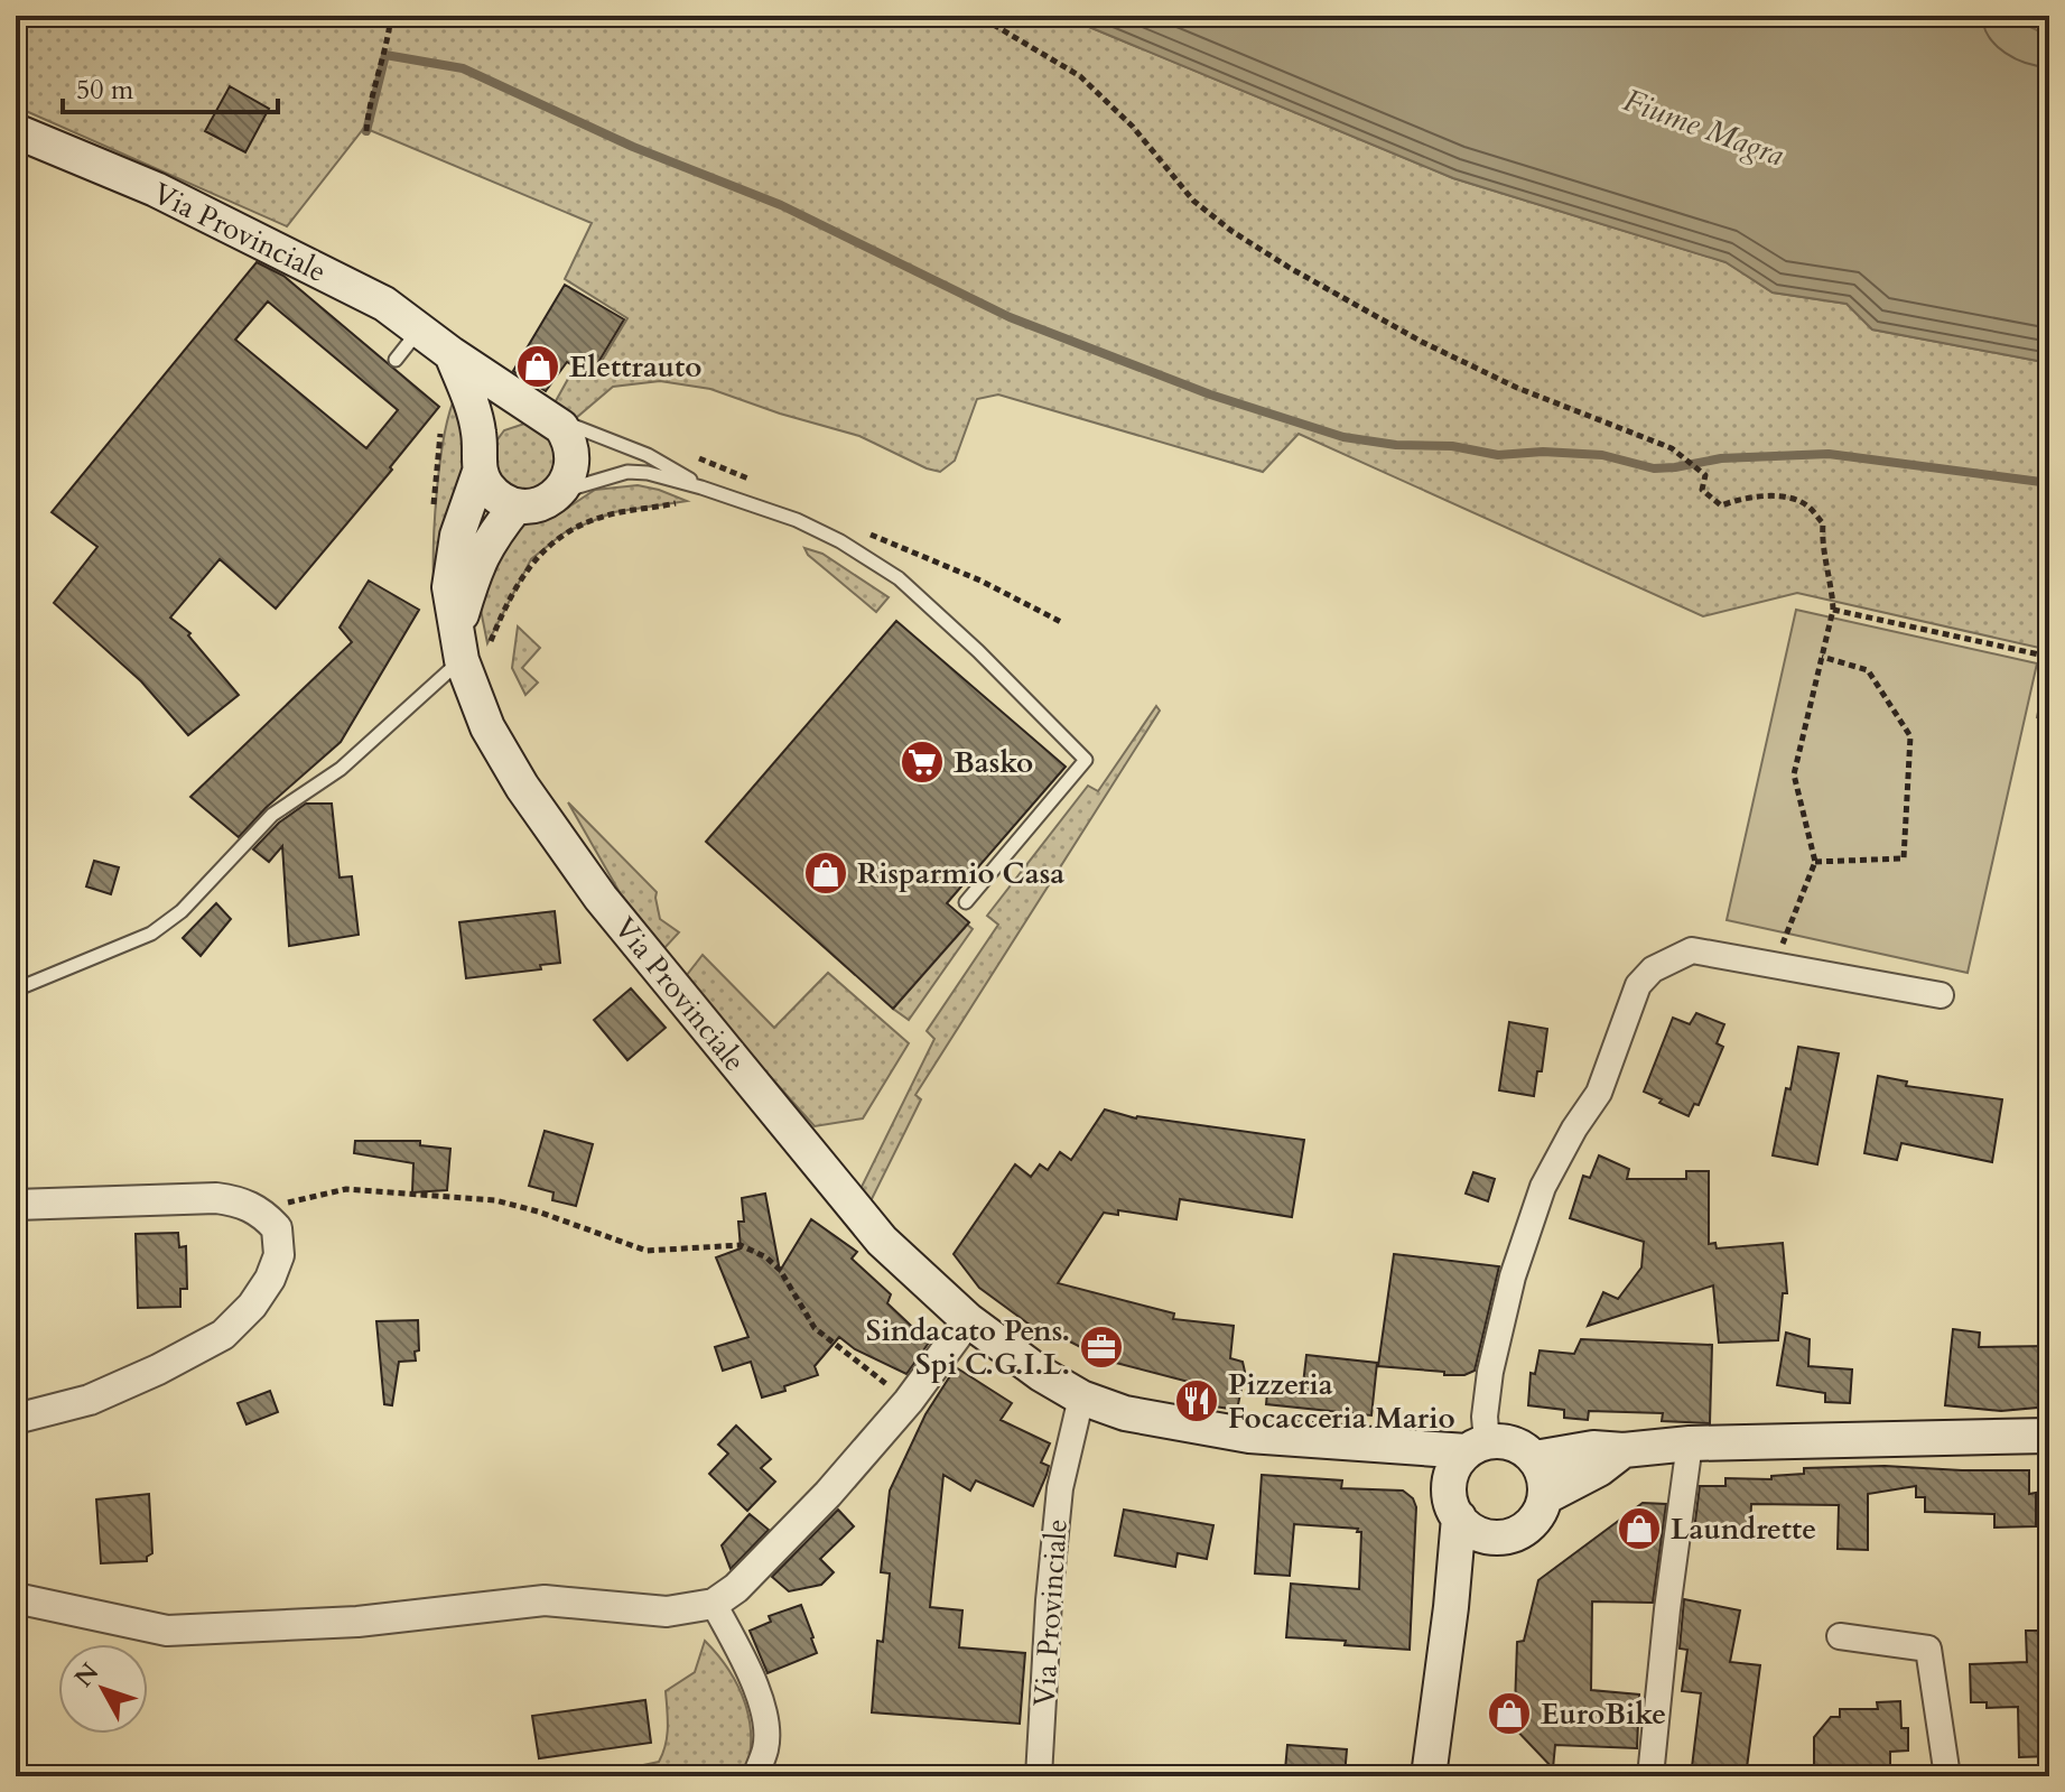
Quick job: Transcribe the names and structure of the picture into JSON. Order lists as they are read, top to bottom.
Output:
{
  "streets": {
    "main road": ["Via Provinciale"]
  },
  "water": ["Fiume Magra"],
  "places": {
    "shop": [
      "Elettrauto",
      "Risparmio Casa",
      "Laundrette",
      "EuroBike"
    ],
    "supermarket": ["Basko"],
    "office": ["Sindacato Pens. Spi C.G.I.L."],
    "restaurant": ["Pizzeria Focacceria Mario"]
  },
  "scale_bar": "50 m",
  "north": "top left"
}
